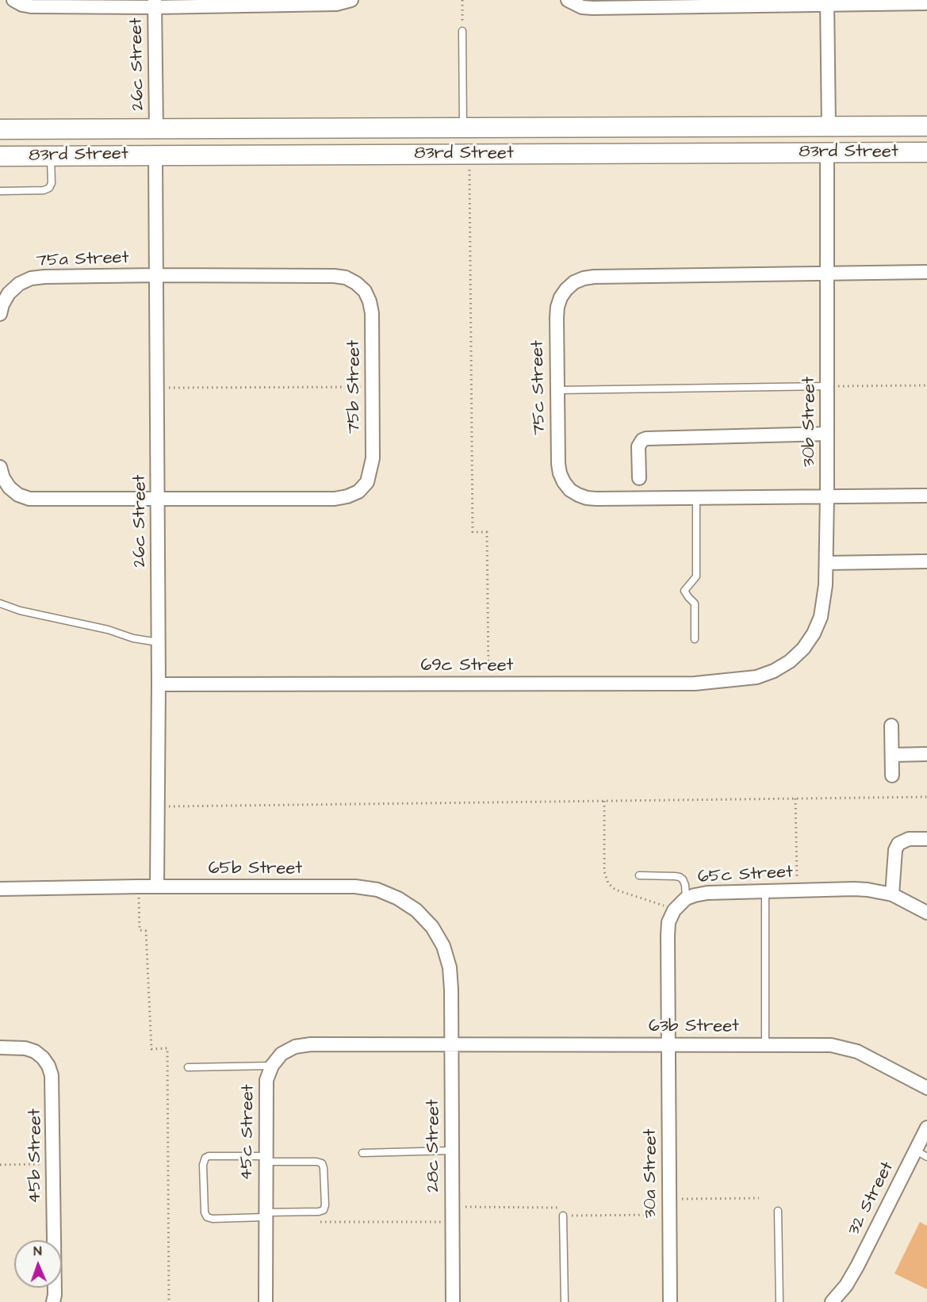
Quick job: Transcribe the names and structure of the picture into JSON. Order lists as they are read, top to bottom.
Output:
{
  "streets": {
    "street": [
      "26c Street",
      "83rd Street",
      "75a Street",
      "75b Street",
      "75c Street",
      "30b Street",
      "69c Street",
      "65b Street",
      "65c Street",
      "63b Street",
      "45c Street",
      "28c Street",
      "45b Street",
      "30a Street",
      "32 Street"
    ]
  },
  "crossings": [
    ["26c Street", "83rd Street"],
    ["26c Street", "75a Street"],
    ["26c Street", "75b Street"],
    ["26c Street", "69c Street"],
    ["26c Street", "65b Street"],
    ["83rd Street", "30b Street"],
    ["75a Street", "75b Street"],
    ["75c Street", "30b Street"],
    ["30b Street", "69c Street"],
    ["65b Street", "28c Street"],
    ["65c Street", "63b Street"],
    ["65c Street", "30a Street"],
    ["63b Street", "45c Street"],
    ["63b Street", "28c Street"],
    ["63b Street", "30a Street"],
    ["45c Street", "28c Street"]
  ],
  "north": "top"
}
